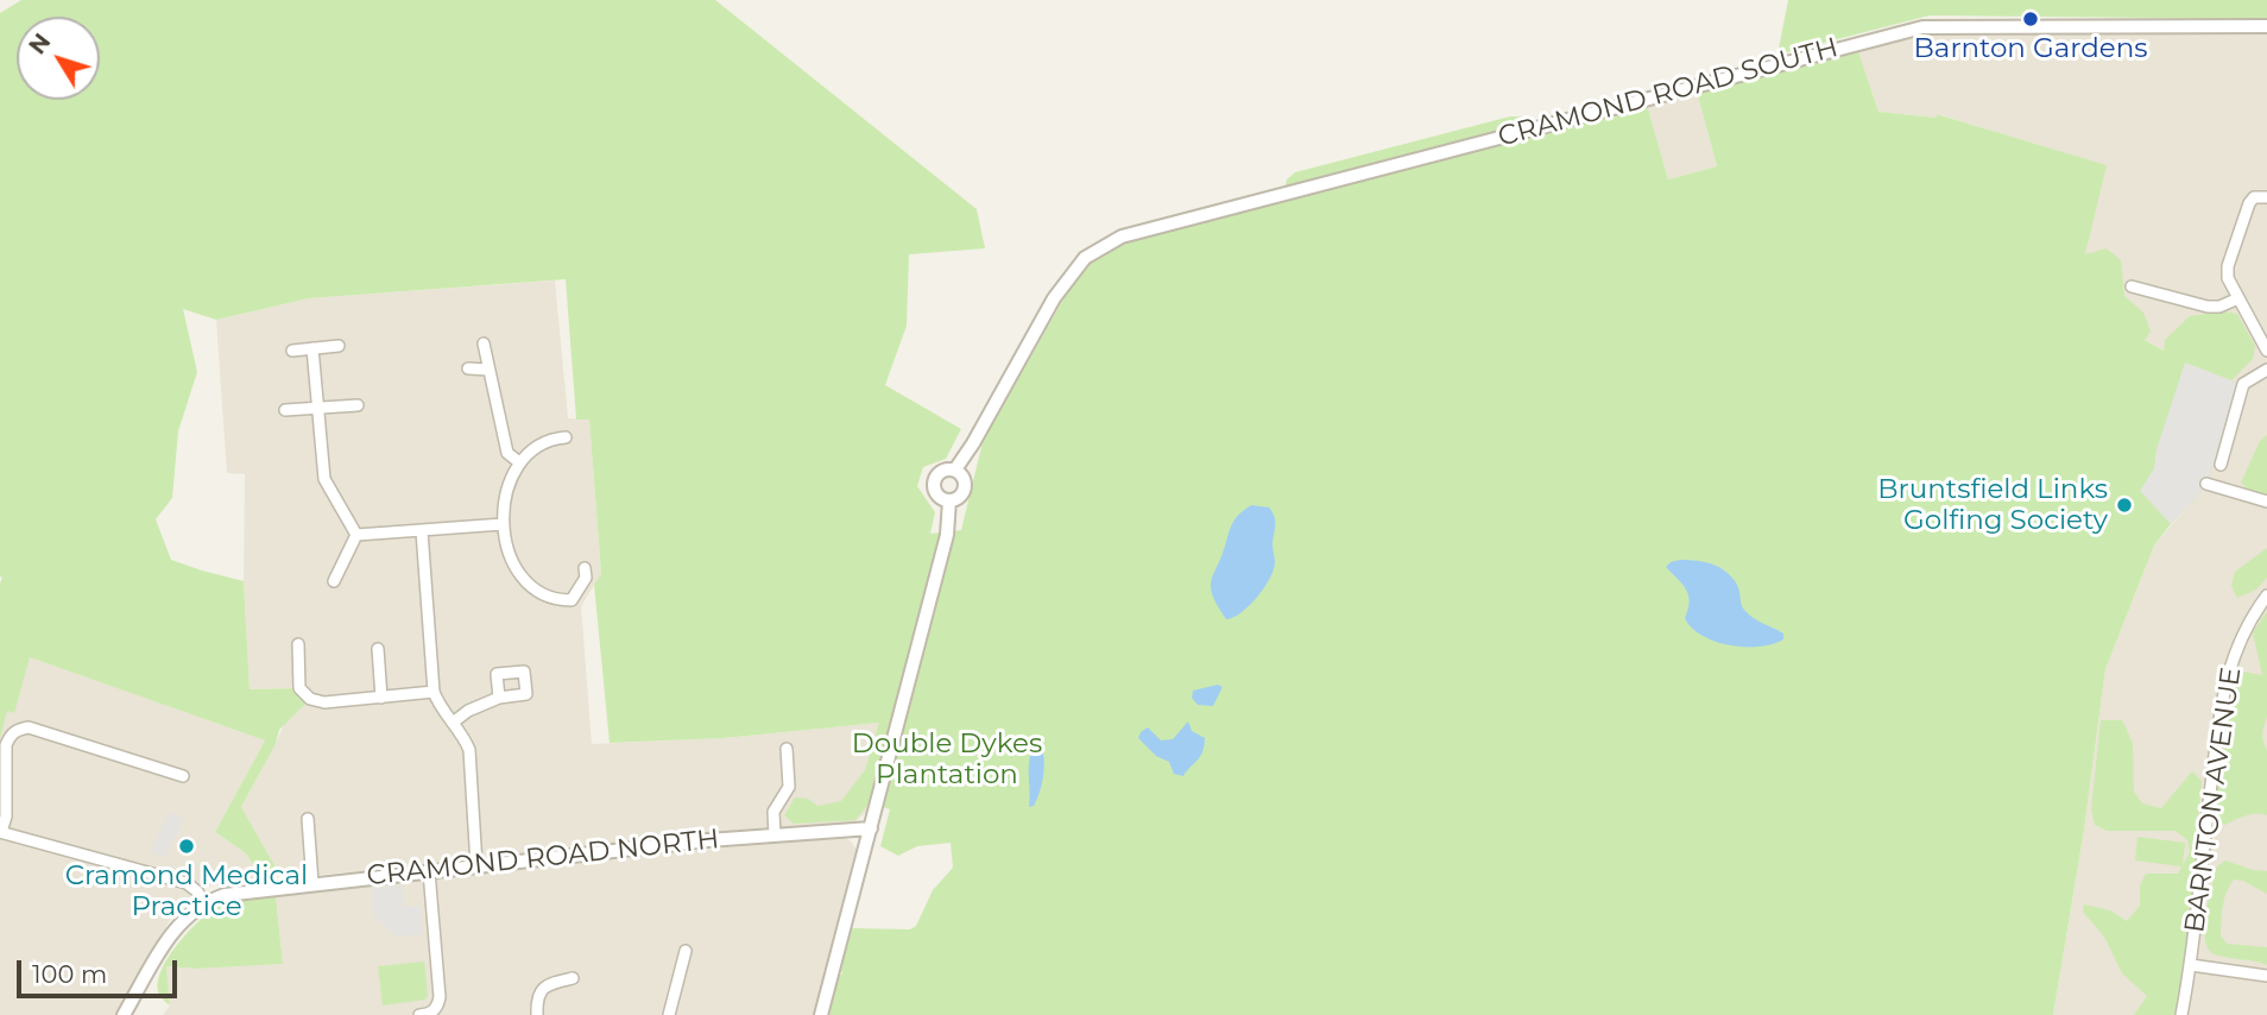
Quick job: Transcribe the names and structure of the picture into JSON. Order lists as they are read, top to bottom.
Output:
{
  "streets": {
    "street": ["CRAMOND ROAD SOUTH", "BARNTON AVENUE", "CRAMOND ROAD NORTH"]
  },
  "parks": ["Double Dykes Plantation"],
  "places": ["Barnton Gardens", "Bruntsfield Links Golfing Society", "Cramond Medical Practice"],
  "scale_bar": "100 m",
  "north": "top left"
}
